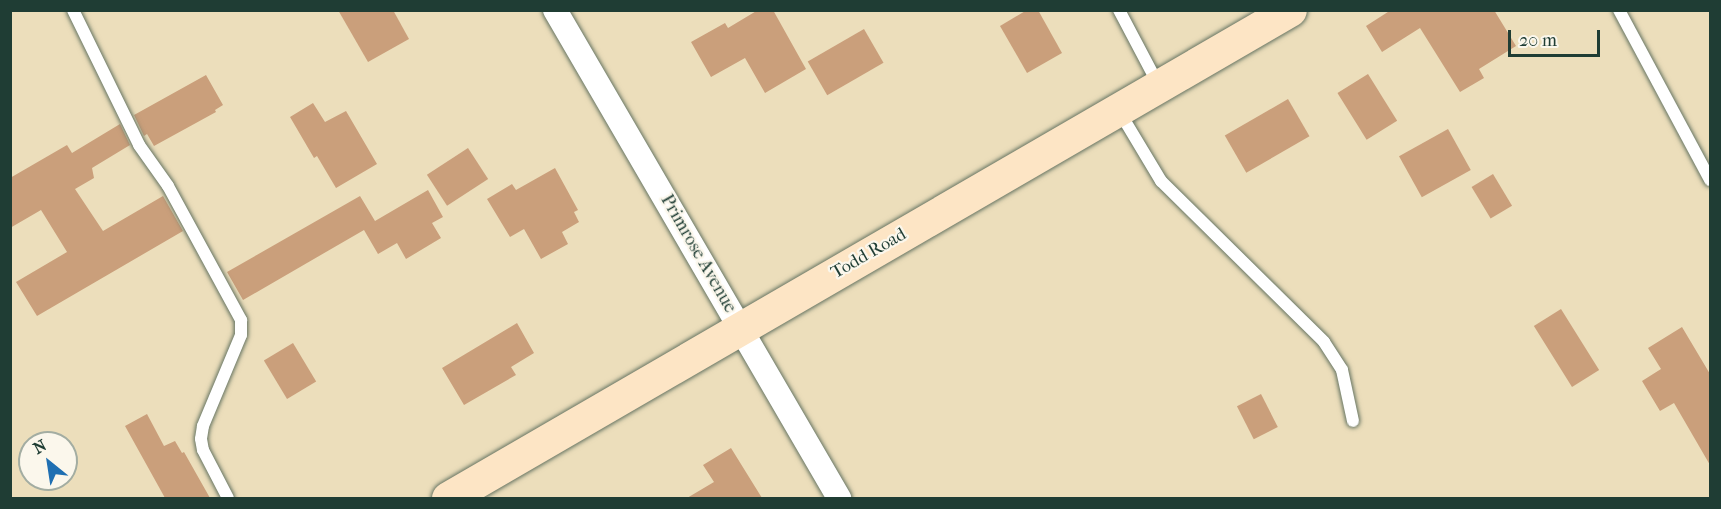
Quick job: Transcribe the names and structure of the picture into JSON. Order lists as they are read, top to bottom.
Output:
{
  "streets": {
    "main road": ["Todd Road"],
    "street": ["Primrose Avenue"]
  },
  "crossings": [
    ["Primrose Avenue", "Todd Road"]
  ],
  "scale_bar": "20 m",
  "north": "top left"
}
